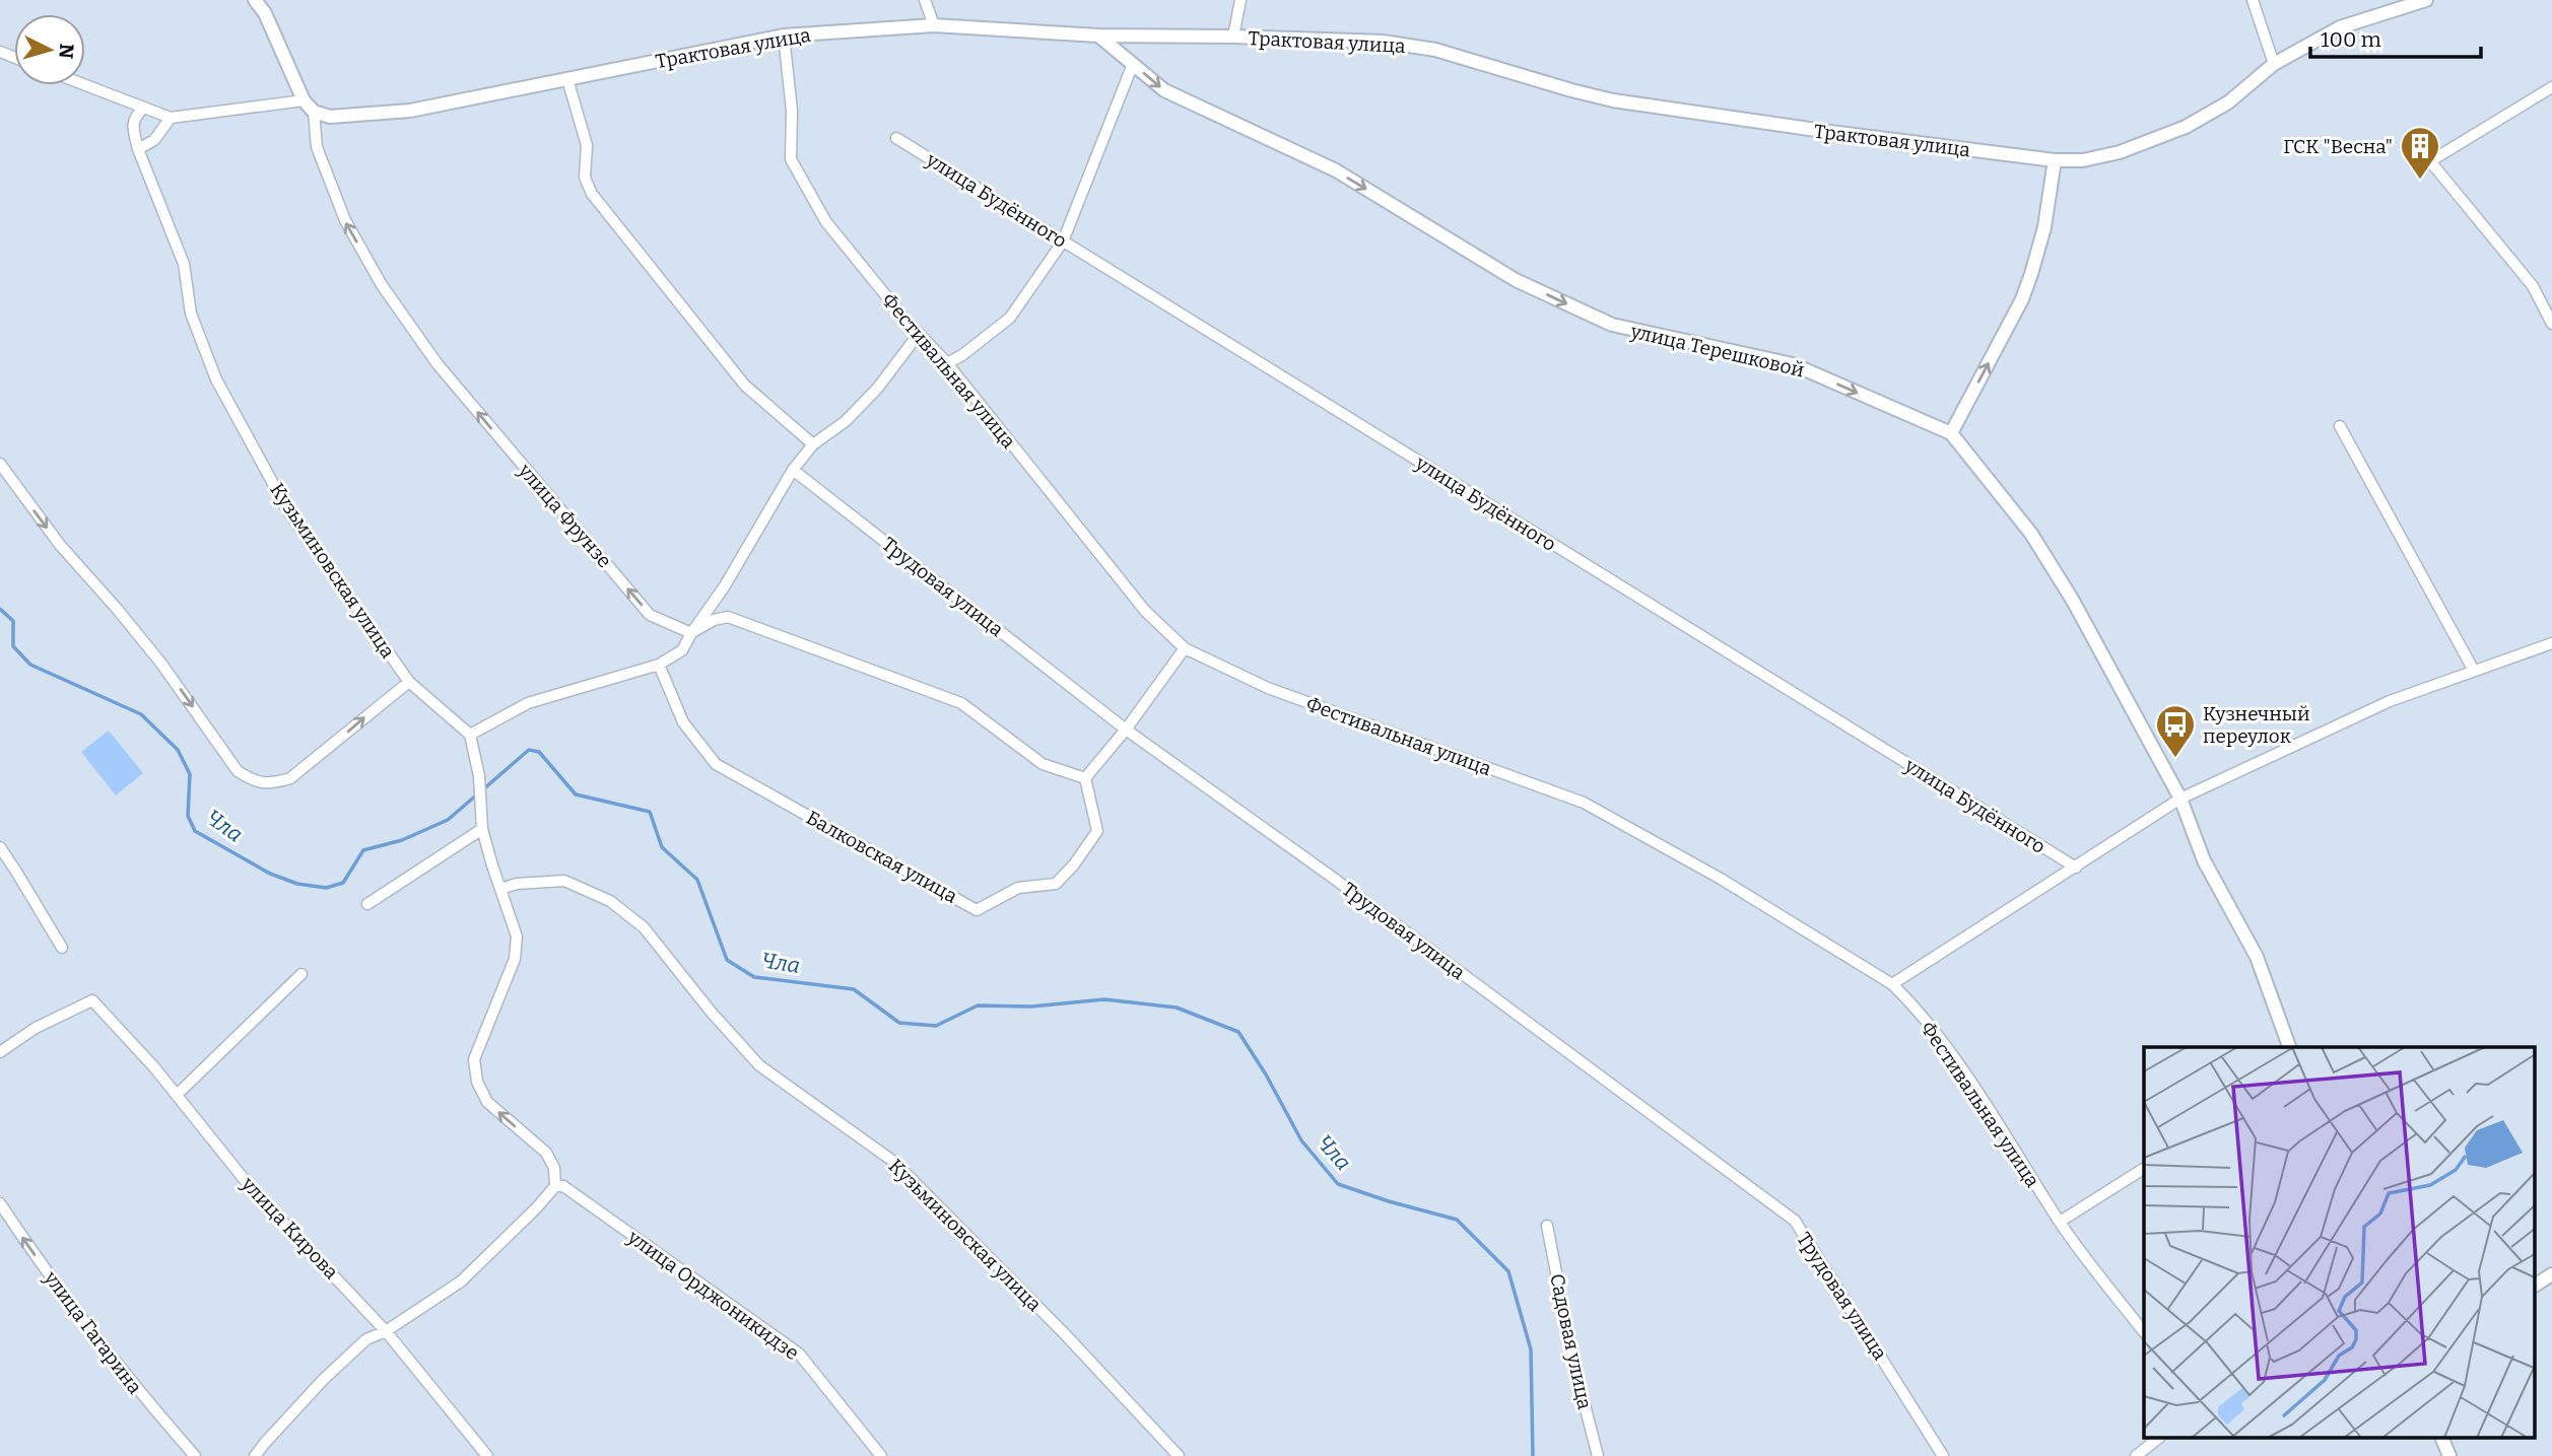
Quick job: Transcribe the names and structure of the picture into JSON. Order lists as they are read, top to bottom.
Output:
{
  "streets": {
    "street": [
      "Трактовая улица",
      "улица Будённого",
      "улица Терешковой",
      "Фестивальная улица",
      "улица Фрунзе",
      "Кузьминовская улица",
      "Трудовая улица",
      "Балковская улица",
      "улица Кирова",
      "улица Орджоникидзе",
      "улица Гагарина",
      "Садовая улица"
    ]
  },
  "crossings": [
    ["Трактовая улица", "улица Терешковой"],
    ["Трактовая улица", "Фестивальная улица"],
    ["Трактовая улица", "улица Фрунзе"]
  ],
  "one_way": ["улица Терешковой", "улица Фрунзе", "улица Гагарина"],
  "water": ["Чла"],
  "places": {
    "building": ["ГСК \"Весна\""],
    "bus stop": ["Кузнечный переулок"]
  },
  "scale_bar": "100 m",
  "north": "right"
}
